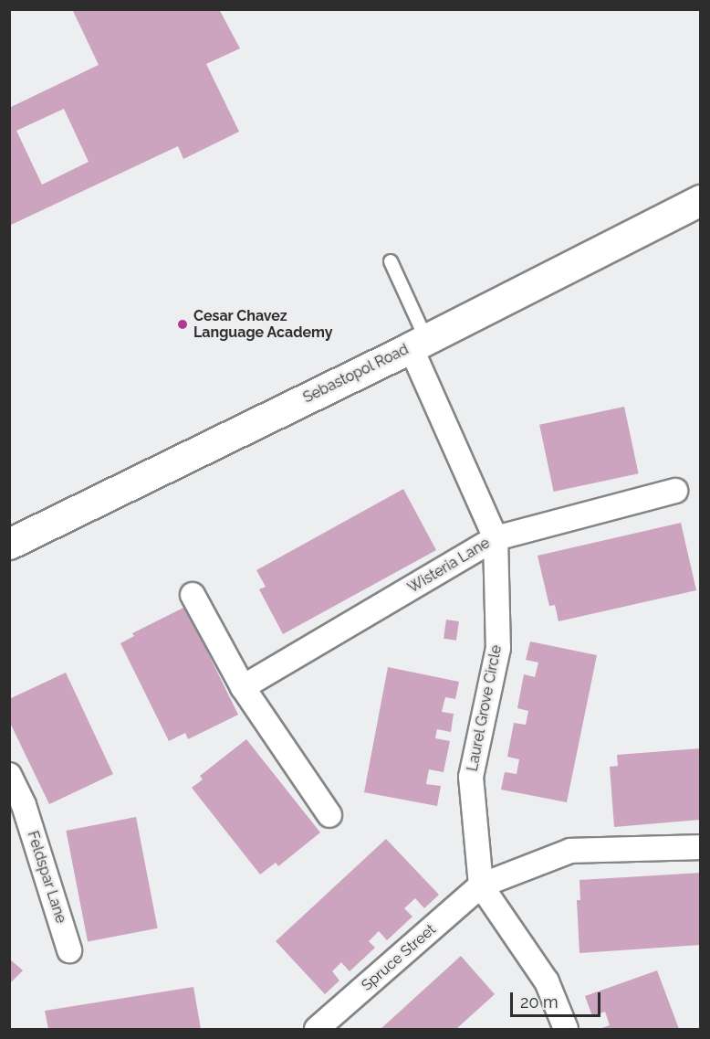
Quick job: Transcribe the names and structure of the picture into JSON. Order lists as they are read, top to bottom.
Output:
{
  "streets": {
    "main road": ["Sebastopol Road"],
    "street": [
      "Wisteria Lane",
      "Laurel Grove Circle",
      "Feldspar Lane",
      "Spruce Street"
    ]
  },
  "crossings": [
    ["Sebastopol Road", "Laurel Grove Circle"],
    ["Wisteria Lane", "Laurel Grove Circle"],
    ["Laurel Grove Circle", "Spruce Street"]
  ],
  "places": ["Cesar Chavez Language Academy"],
  "scale_bar": "20 m"
}
